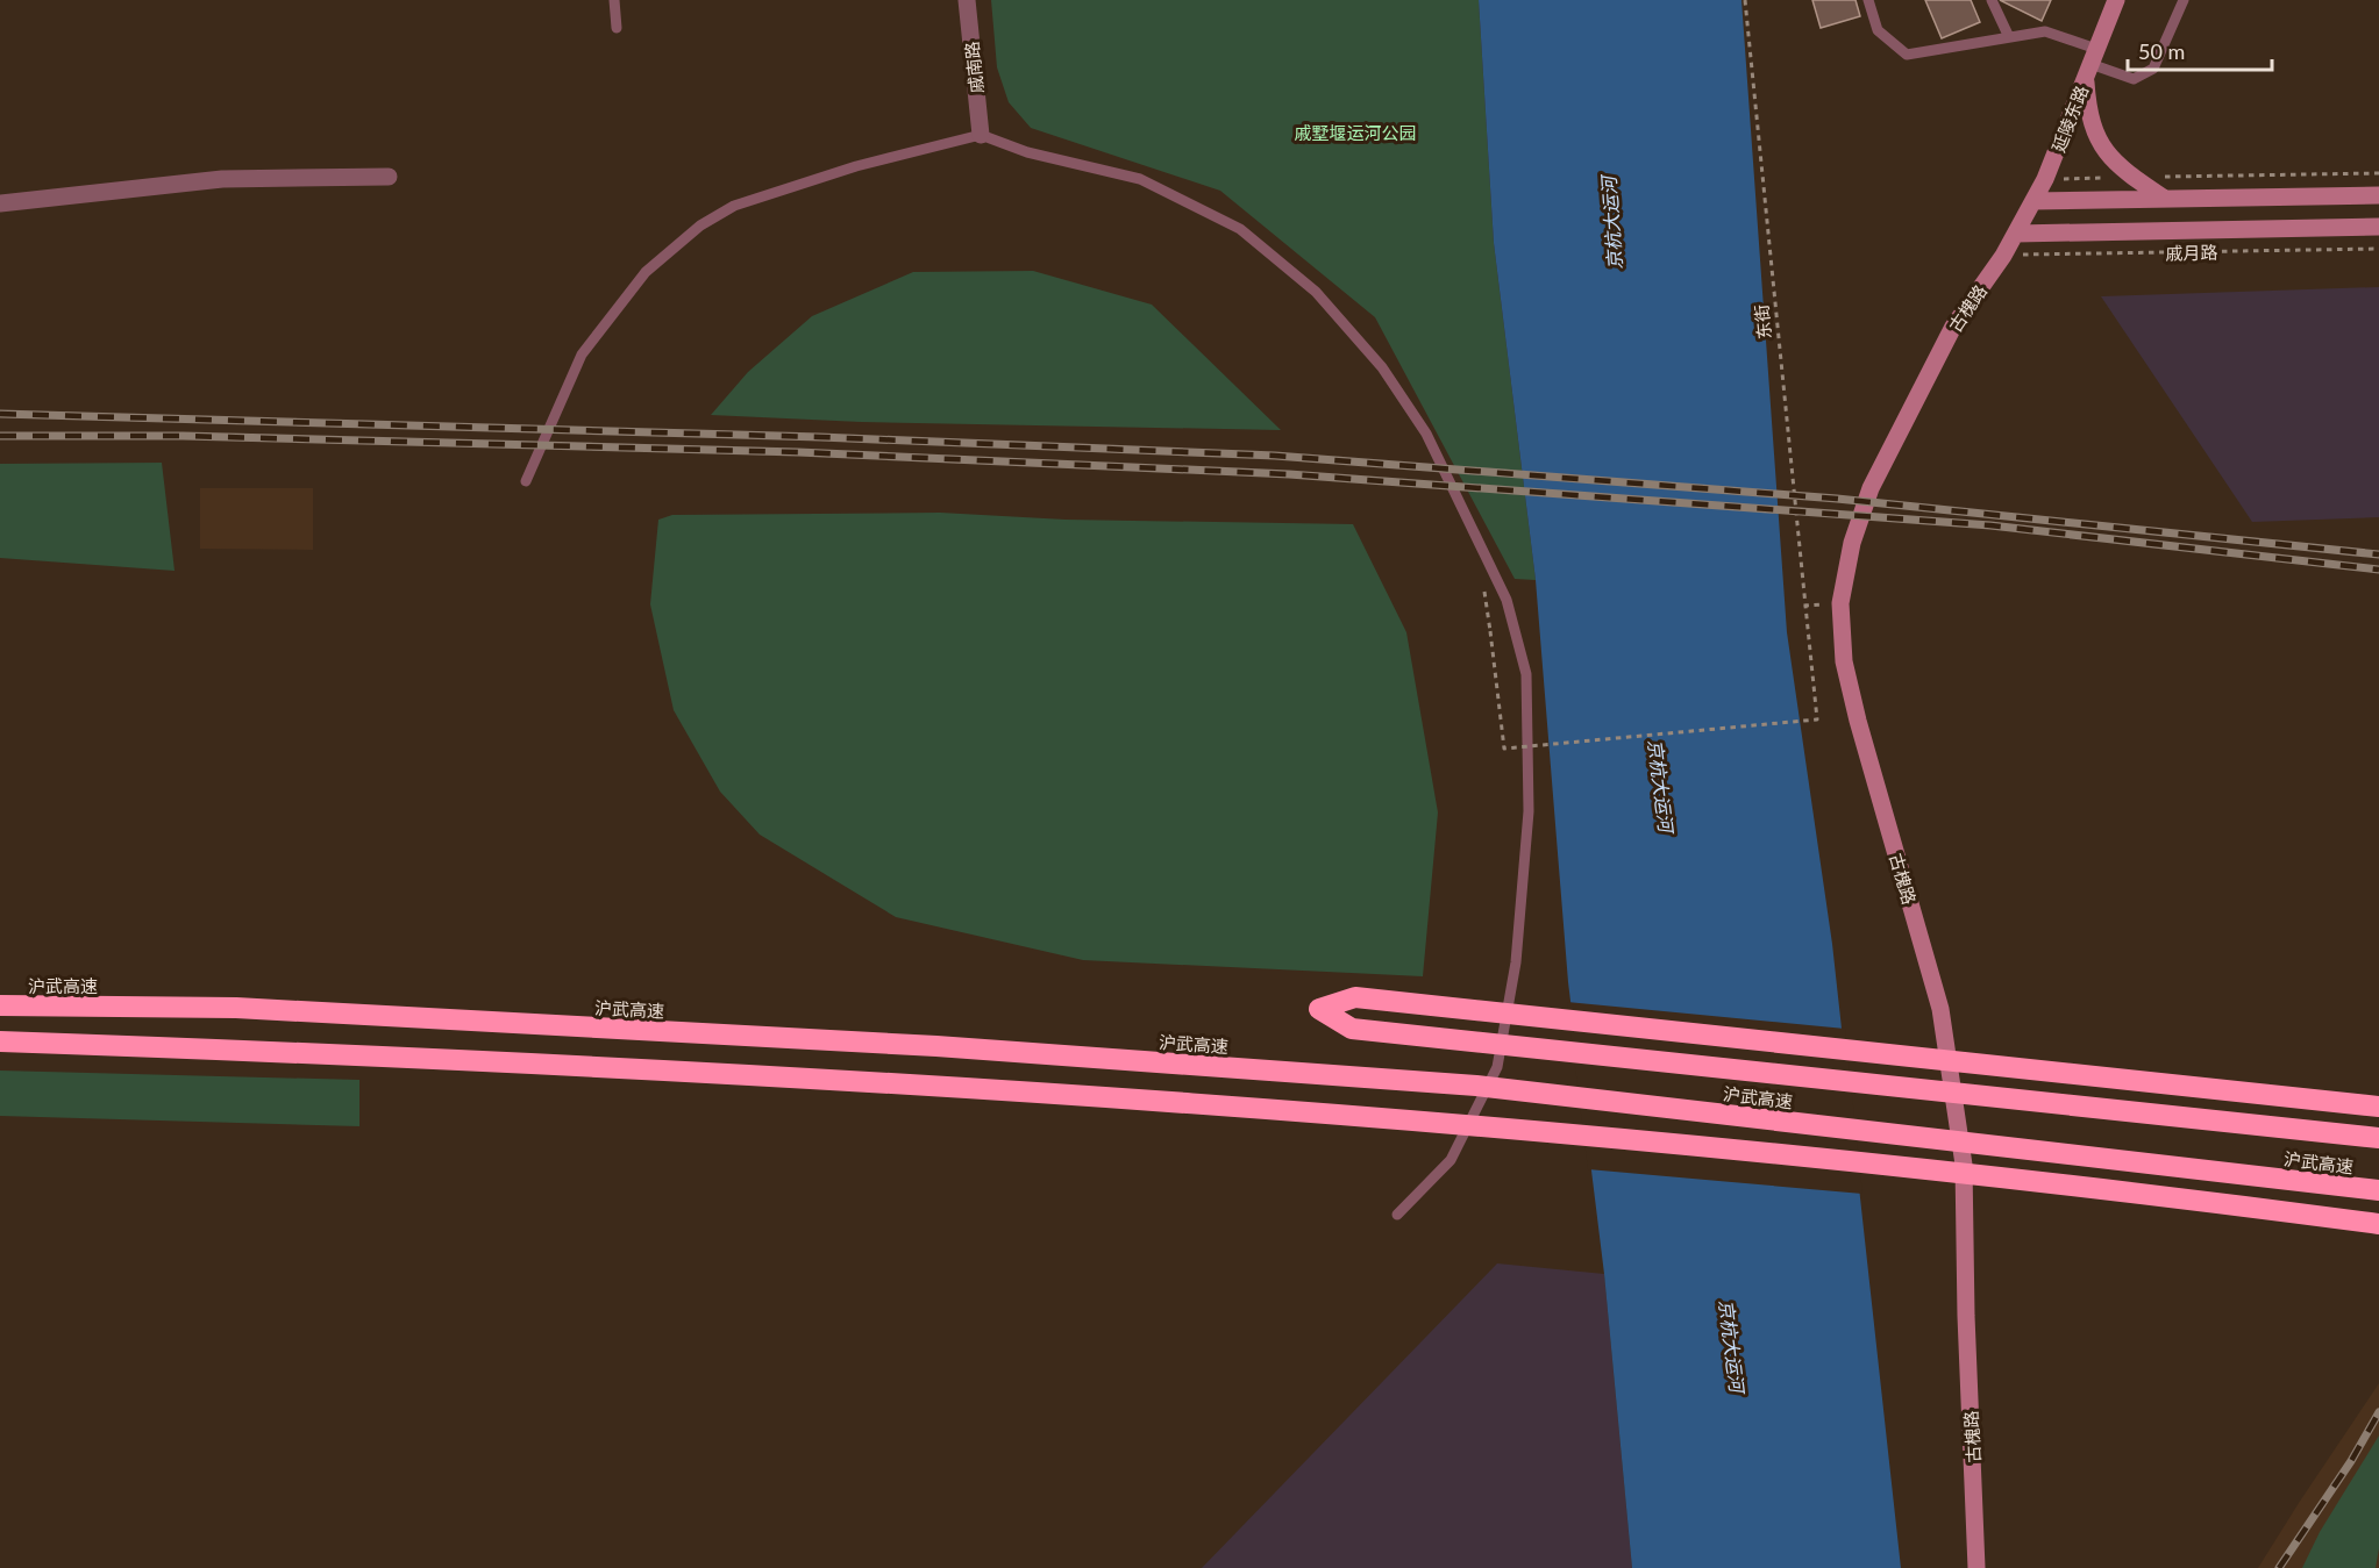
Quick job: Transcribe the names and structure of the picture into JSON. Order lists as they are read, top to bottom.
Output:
{
  "streets": {
    "highway": ["沪武高速"],
    "street": [
      "戚南路",
      "延陵东路",
      "戚月路",
      "古槐路"
    ],
    "path": ["东街"]
  },
  "crossings": [
    ["延陵东路", "戚月路"],
    ["延陵东路", "古槐路"],
    ["戚月路", "古槐路"]
  ],
  "water": ["京杭大运河"],
  "parks": ["戚墅堰运河公园"],
  "scale_bar": "50 m"
}
